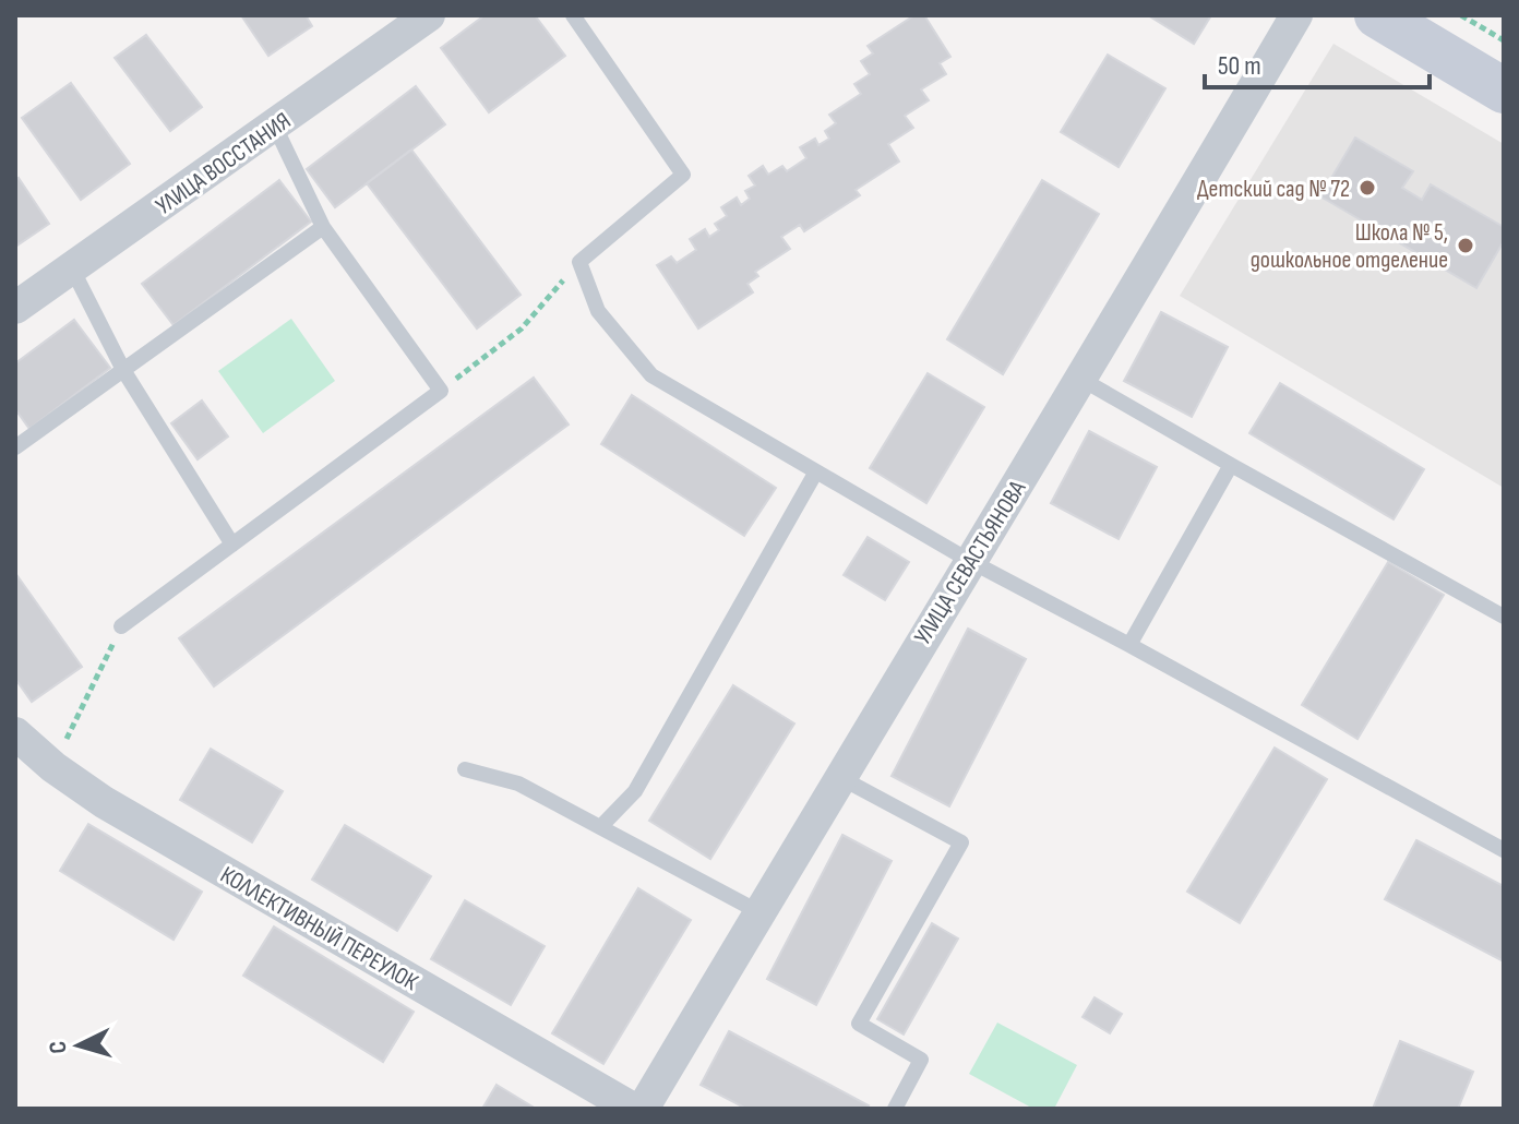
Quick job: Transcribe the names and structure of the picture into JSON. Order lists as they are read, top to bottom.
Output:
{
  "streets": {
    "street": ["УЛИЦА ВОССТАНИЯ", "УЛИЦА СЕВАСТЬЯНОВА", "КОЛЛЕКТИВНЫЙ ПЕРЕУЛОК"]
  },
  "places": ["Детский сад № 72", "Школа № 5, дошкольное отделение"],
  "scale_bar": "50 m",
  "north": "left"
}
